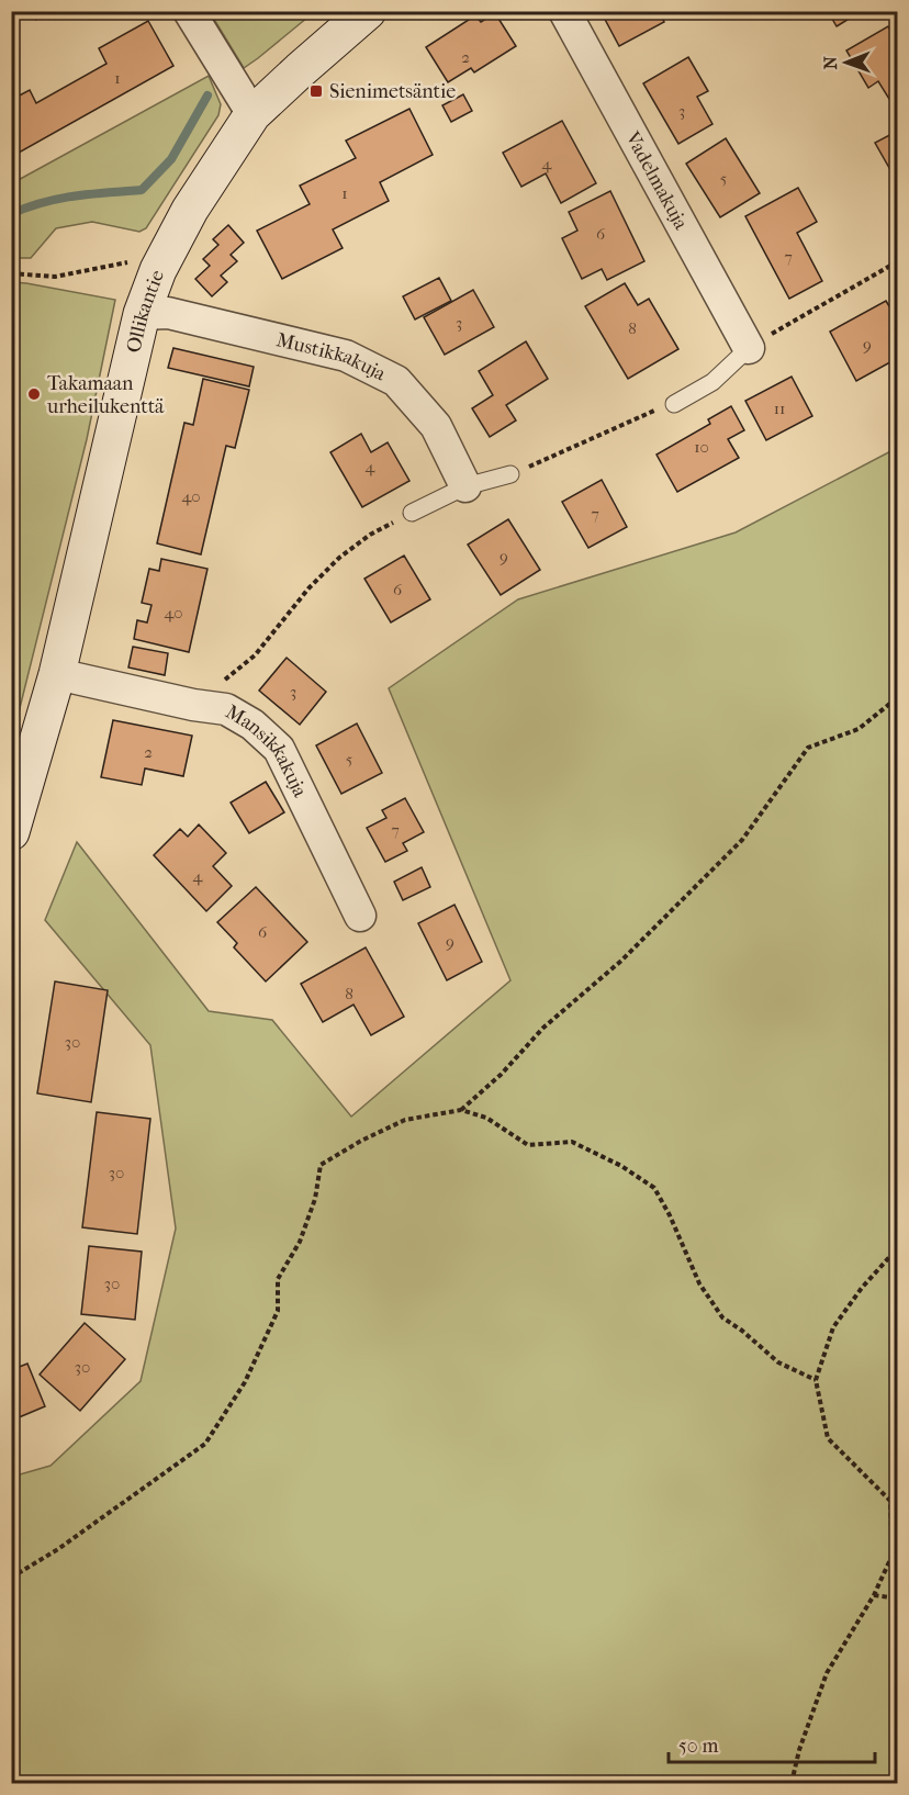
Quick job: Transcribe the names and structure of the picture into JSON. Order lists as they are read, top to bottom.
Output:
{
  "streets": {
    "street": [
      "Vadelmakuja",
      "Ollikantie",
      "Mustikkakuja",
      "Mansikkakuja"
    ]
  },
  "crossings": [
    ["Ollikantie", "Mustikkakuja"],
    ["Ollikantie", "Mansikkakuja"]
  ],
  "places": {
    "transit": ["Sienimetsäntie"],
    "other": ["Takamaan urheilukenttä"]
  },
  "house_numbers": [
    "2",
    "1",
    "3",
    "4",
    "5",
    "1",
    "6",
    "7",
    "3",
    "8",
    "9",
    "11",
    "10",
    "4",
    "40",
    "7",
    "9",
    "6",
    "40",
    "3",
    "2",
    "5",
    "7",
    "4",
    "6",
    "9",
    "8",
    "30",
    "30",
    "30",
    "30"
  ],
  "scale_bar": "50 m",
  "north": "left"
}
